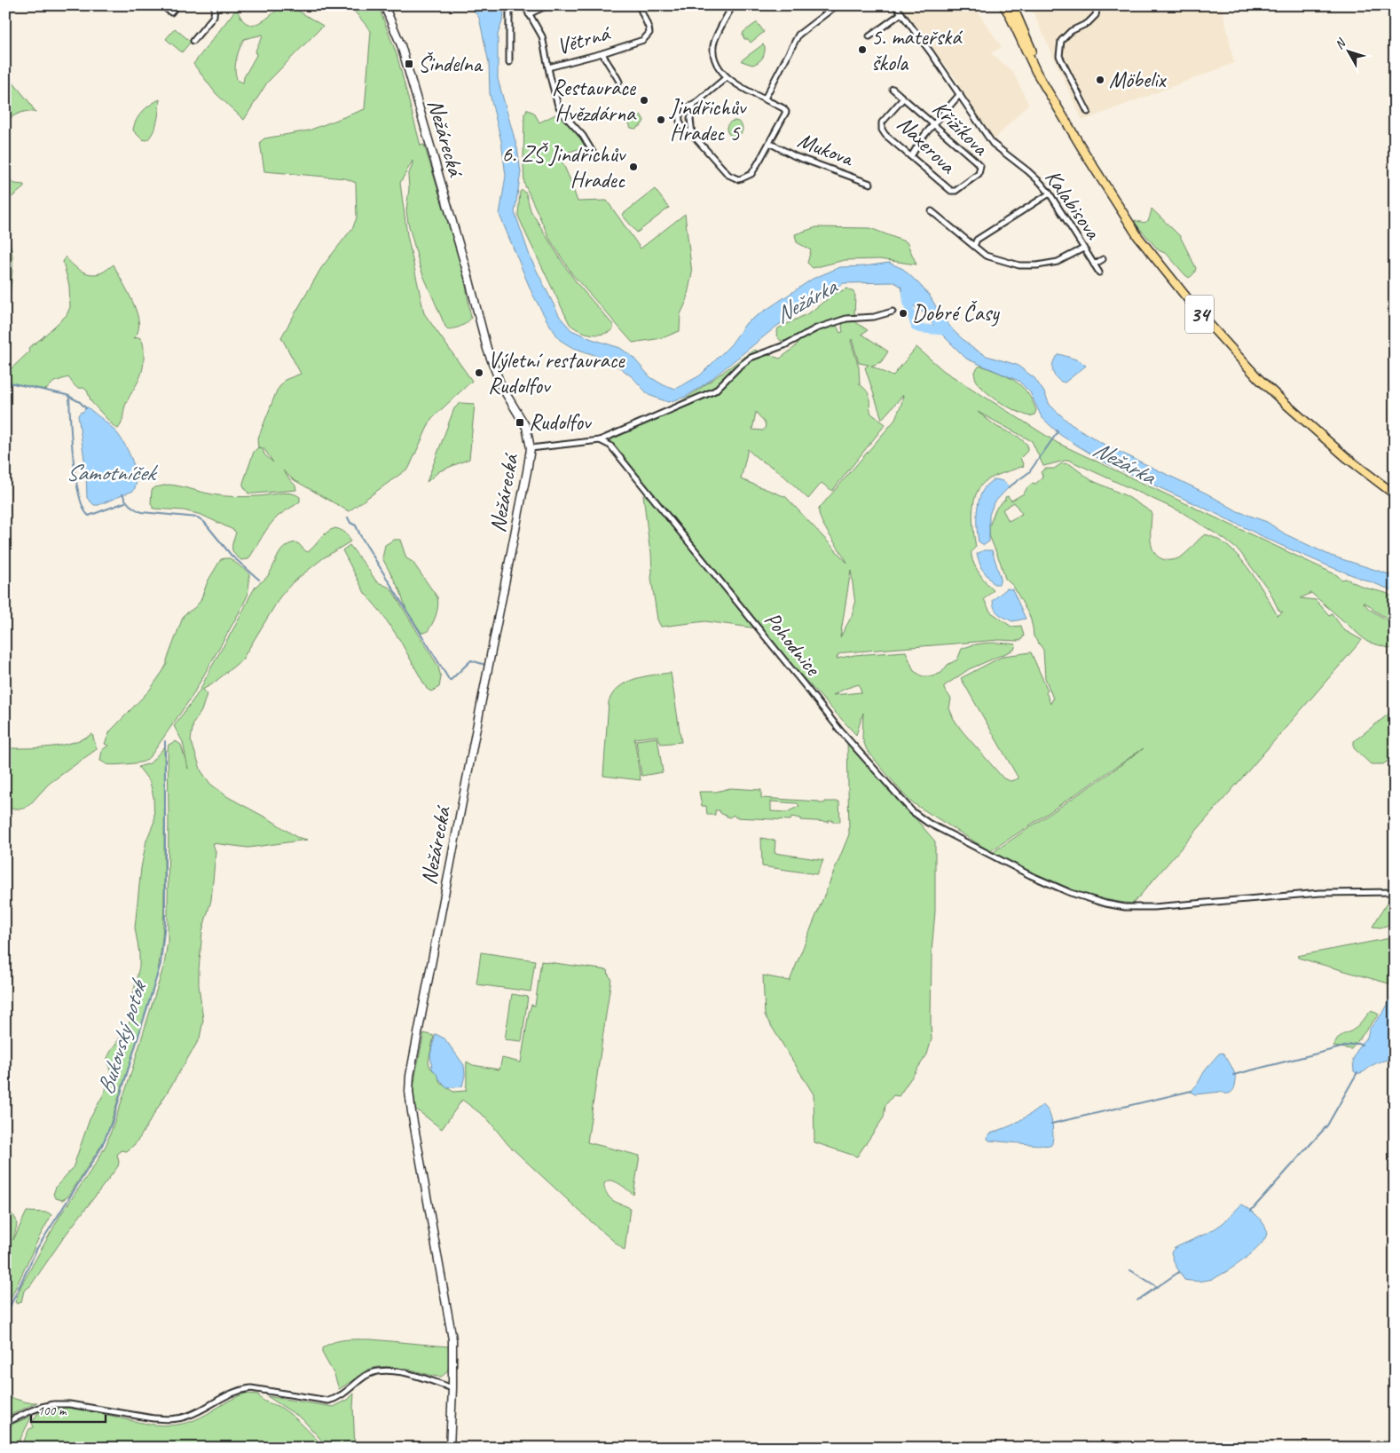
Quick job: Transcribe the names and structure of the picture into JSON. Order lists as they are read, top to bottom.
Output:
{
  "streets": {
    "main road": ["34"],
    "street": [
      "Větrná",
      "Křižíkova",
      "Nežárecká",
      "Naxerova",
      "Mukova",
      "Kalabisova",
      "Pohodnice"
    ]
  },
  "crossings": [
    ["Křižíkova", "Naxerova"]
  ],
  "water": ["Nežárka", "Samotníček", "Bukovský potok"],
  "places": {
    "other": [
      "5. mateřská škola",
      "Möbelix",
      "Restaurace Hvězdárna",
      "Jindřichův Hradec 5",
      "6. ZŠ Jindřichův Hradec",
      "Dobré Časy",
      "Výletní restaurace Rudolfov"
    ],
    "transit": ["Šindelna", "Rudolfov"]
  },
  "scale_bar": "100 m",
  "north": "top left"
}
